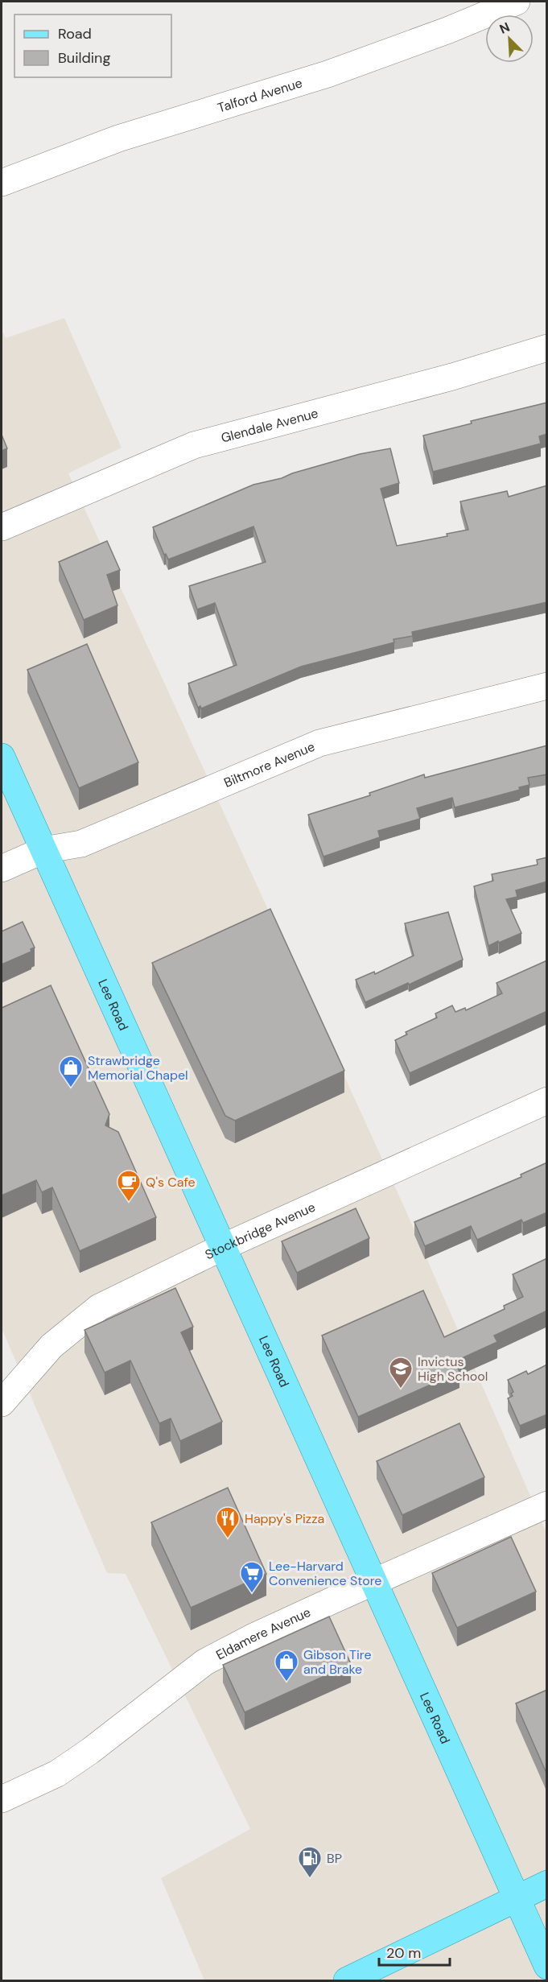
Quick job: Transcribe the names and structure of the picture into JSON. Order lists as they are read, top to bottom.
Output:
{
  "streets": {
    "main road": ["Lee Road"],
    "street": [
      "Talford Avenue",
      "Glendale Avenue",
      "Biltmore Avenue",
      "Stockbridge Avenue",
      "Eldamere Avenue"
    ]
  },
  "crossings": [
    ["Biltmore Avenue", "Lee Road"],
    ["Lee Road", "Stockbridge Avenue"],
    ["Lee Road", "Eldamere Avenue"]
  ],
  "places": {
    "shop": ["Strawbridge Memorial Chapel", "Gibson Tire and Brake"],
    "cafe": ["Q's Cafe"],
    "school or university": ["Invictus High School"],
    "restaurant": ["Happy's Pizza"],
    "supermarket": ["Lee-Harvard Convenience Store"],
    "fuel station": ["BP"]
  },
  "legend": ["Road", "Building"],
  "scale_bar": "20 m",
  "north": "top left"
}
